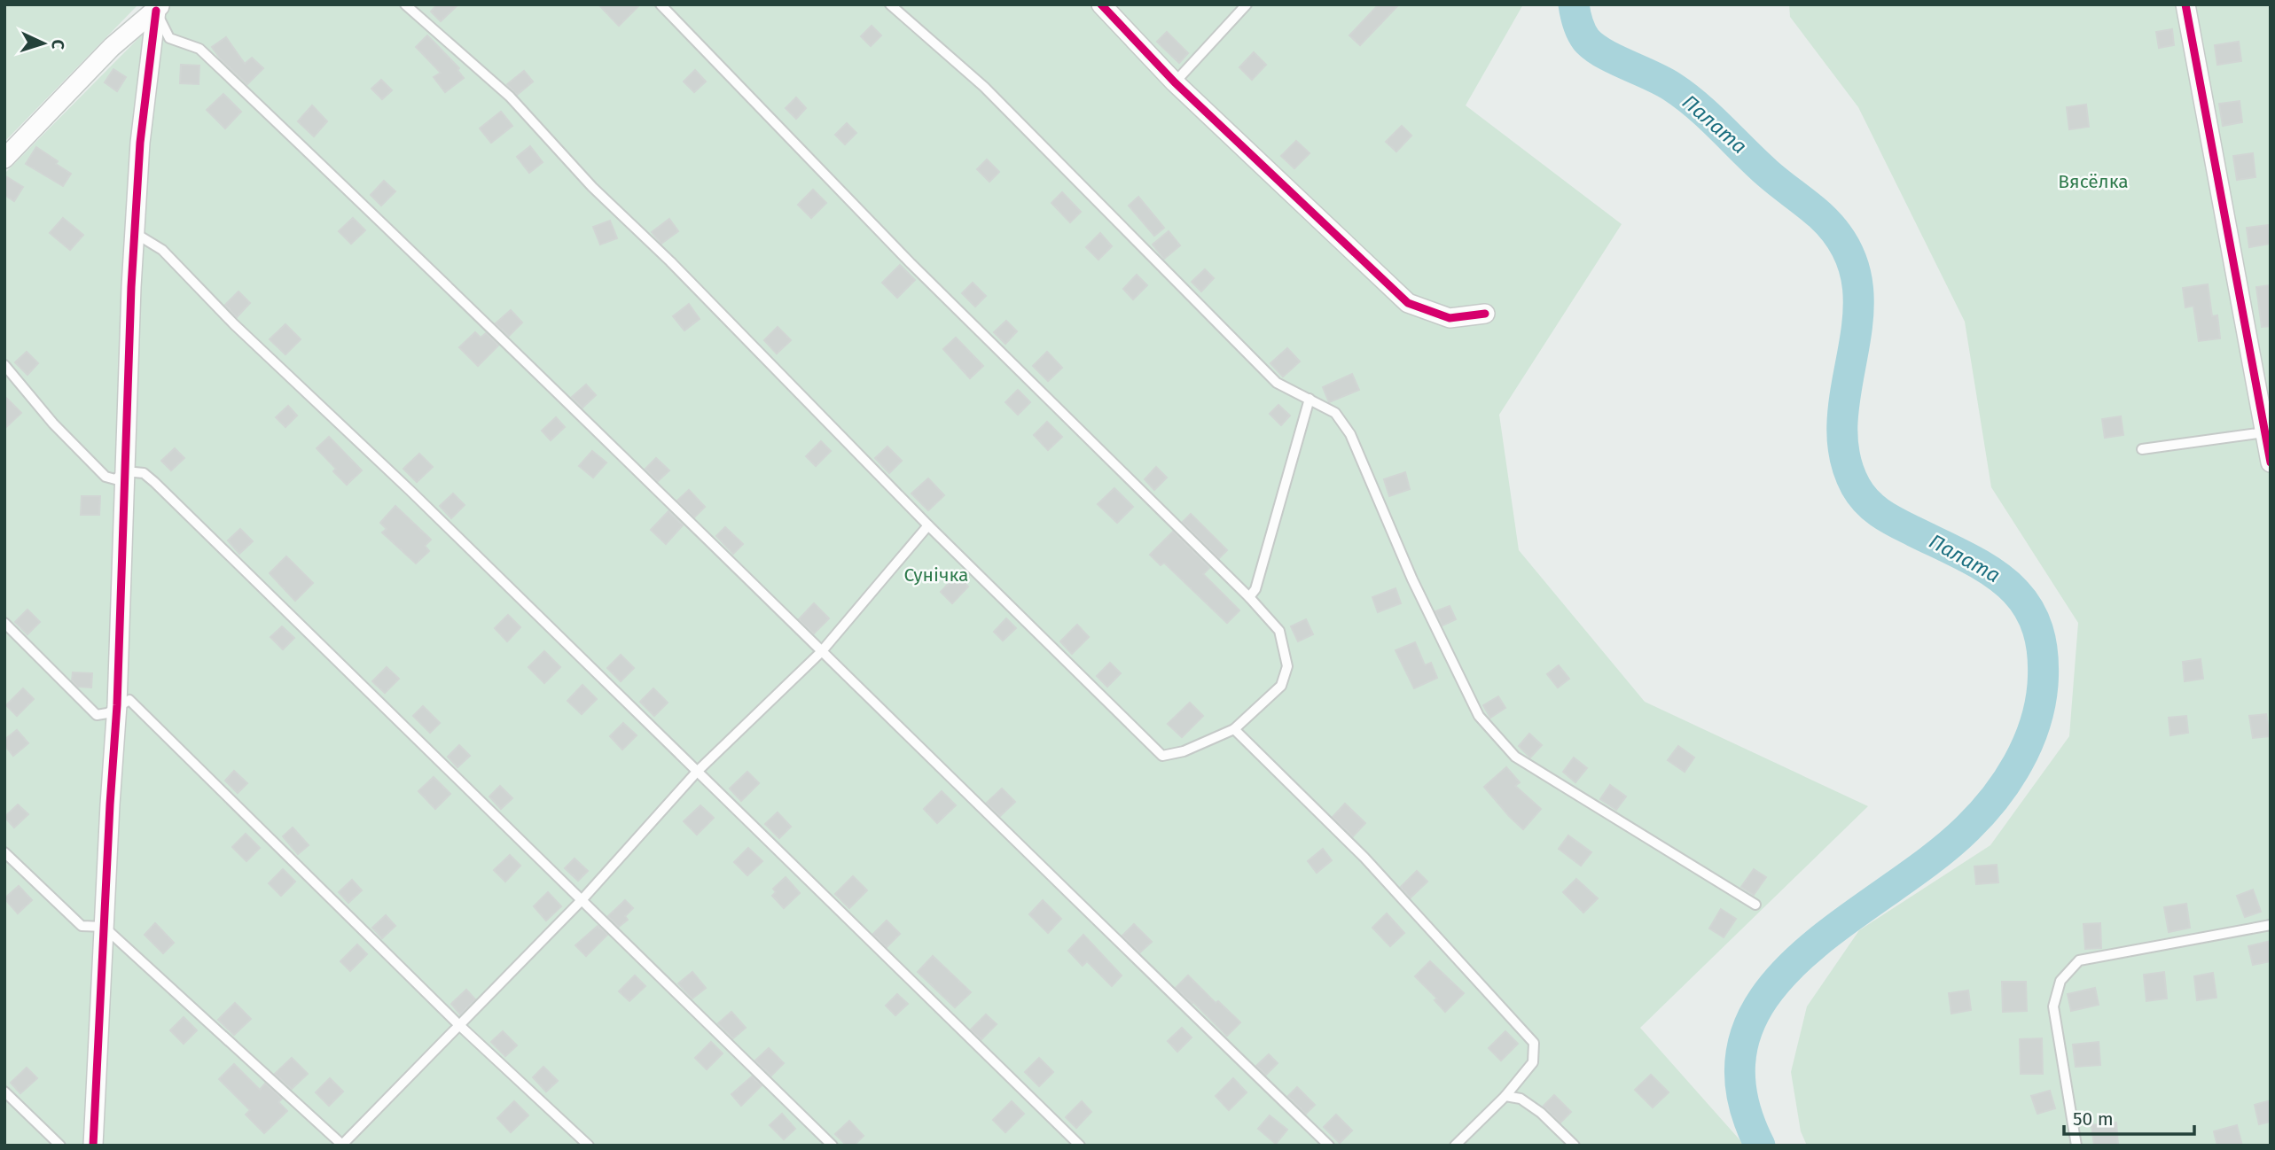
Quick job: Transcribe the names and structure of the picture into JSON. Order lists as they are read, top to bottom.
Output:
{
  "water": ["Палата"],
  "parks": ["Вясёлка", "Сунічка"],
  "scale_bar": "50 m",
  "north": "right"
}
